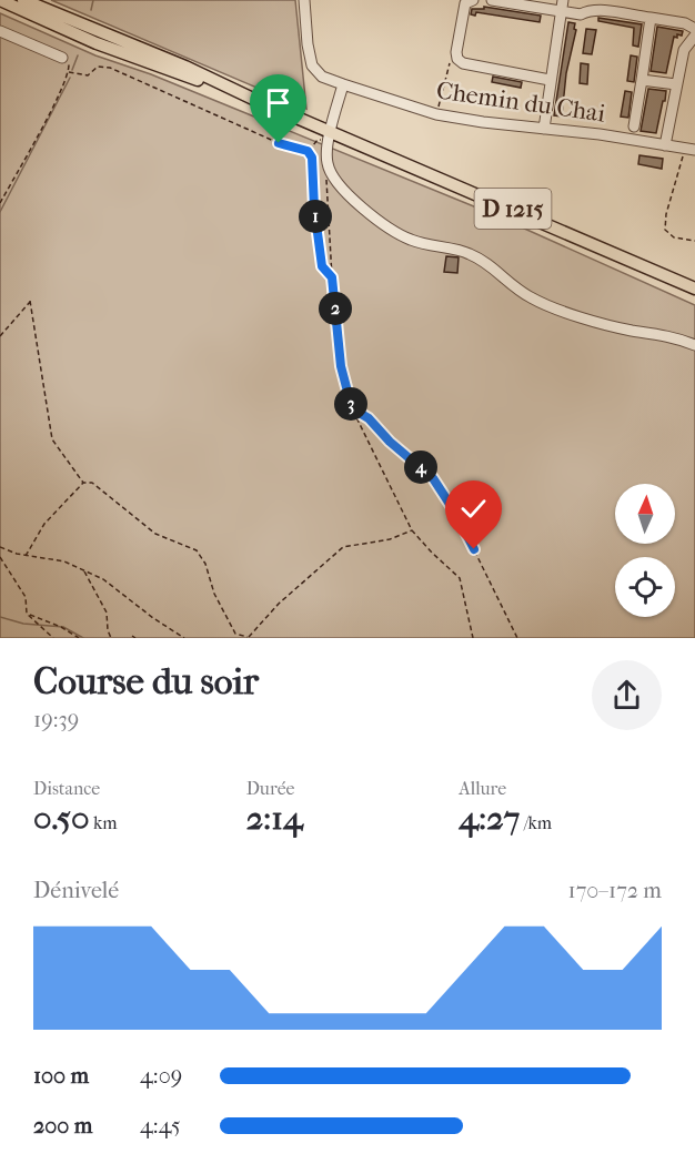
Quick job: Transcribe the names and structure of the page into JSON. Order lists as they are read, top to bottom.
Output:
{
  "streets": {
    "main road": ["D 1215"],
    "street": ["Chemin du Chai"]
  },
  "north": "top",
  "page": {
    "pins": [
      "1",
      "2",
      "3",
      "4"
    ],
    "heading": ["Course du soir", "19:39"],
    "stats": [
      ["Distance", "0.50 km"],
      ["Durée", "2:14"],
      ["Allure", "4:27 /km"]
    ],
    "chart": ["Dénivelé", "170–172 m"],
    "list": [
      {
        "name": "100 m",
        "note": "4:09"
      },
      {
        "name": "200 m",
        "note": "4:45"
      }
    ]
  }
}
